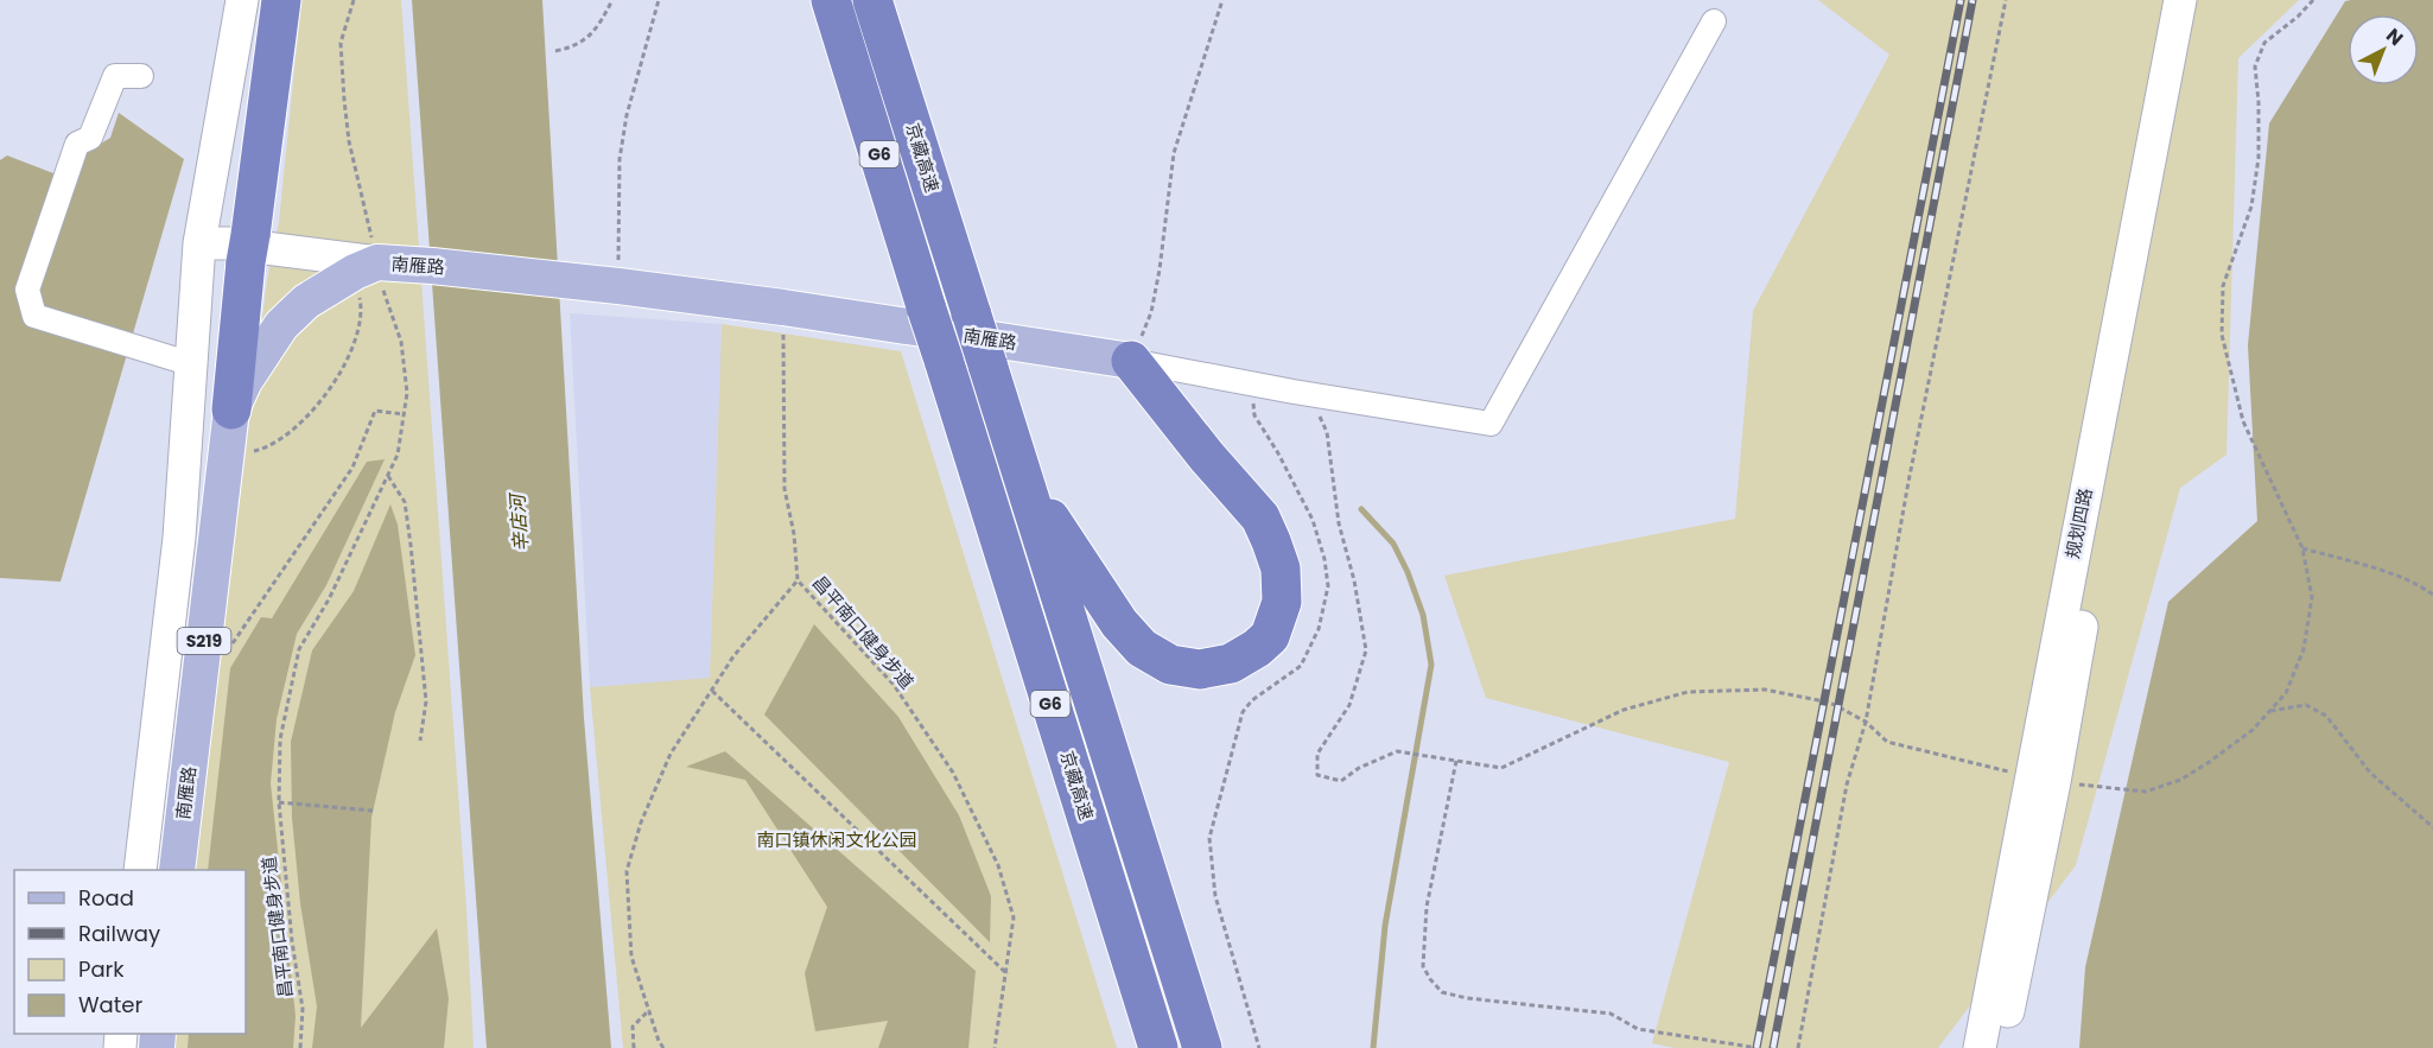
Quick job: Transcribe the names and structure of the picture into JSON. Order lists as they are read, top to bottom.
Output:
{
  "streets": {
    "highway": ["G6", "京藏高速"],
    "main road": ["南雁路", "规划四路", "S219"],
    "path": ["昌平南口健身步道"]
  },
  "crossings": [
    ["G6", "京藏高速"],
    ["南雁路", "昌平南口健身步道"]
  ],
  "water": ["辛店河"],
  "parks": ["南口镇休闲文化公园"],
  "legend": [
    "Road",
    "Railway",
    "Park",
    "Water"
  ],
  "north": "top right"
}
